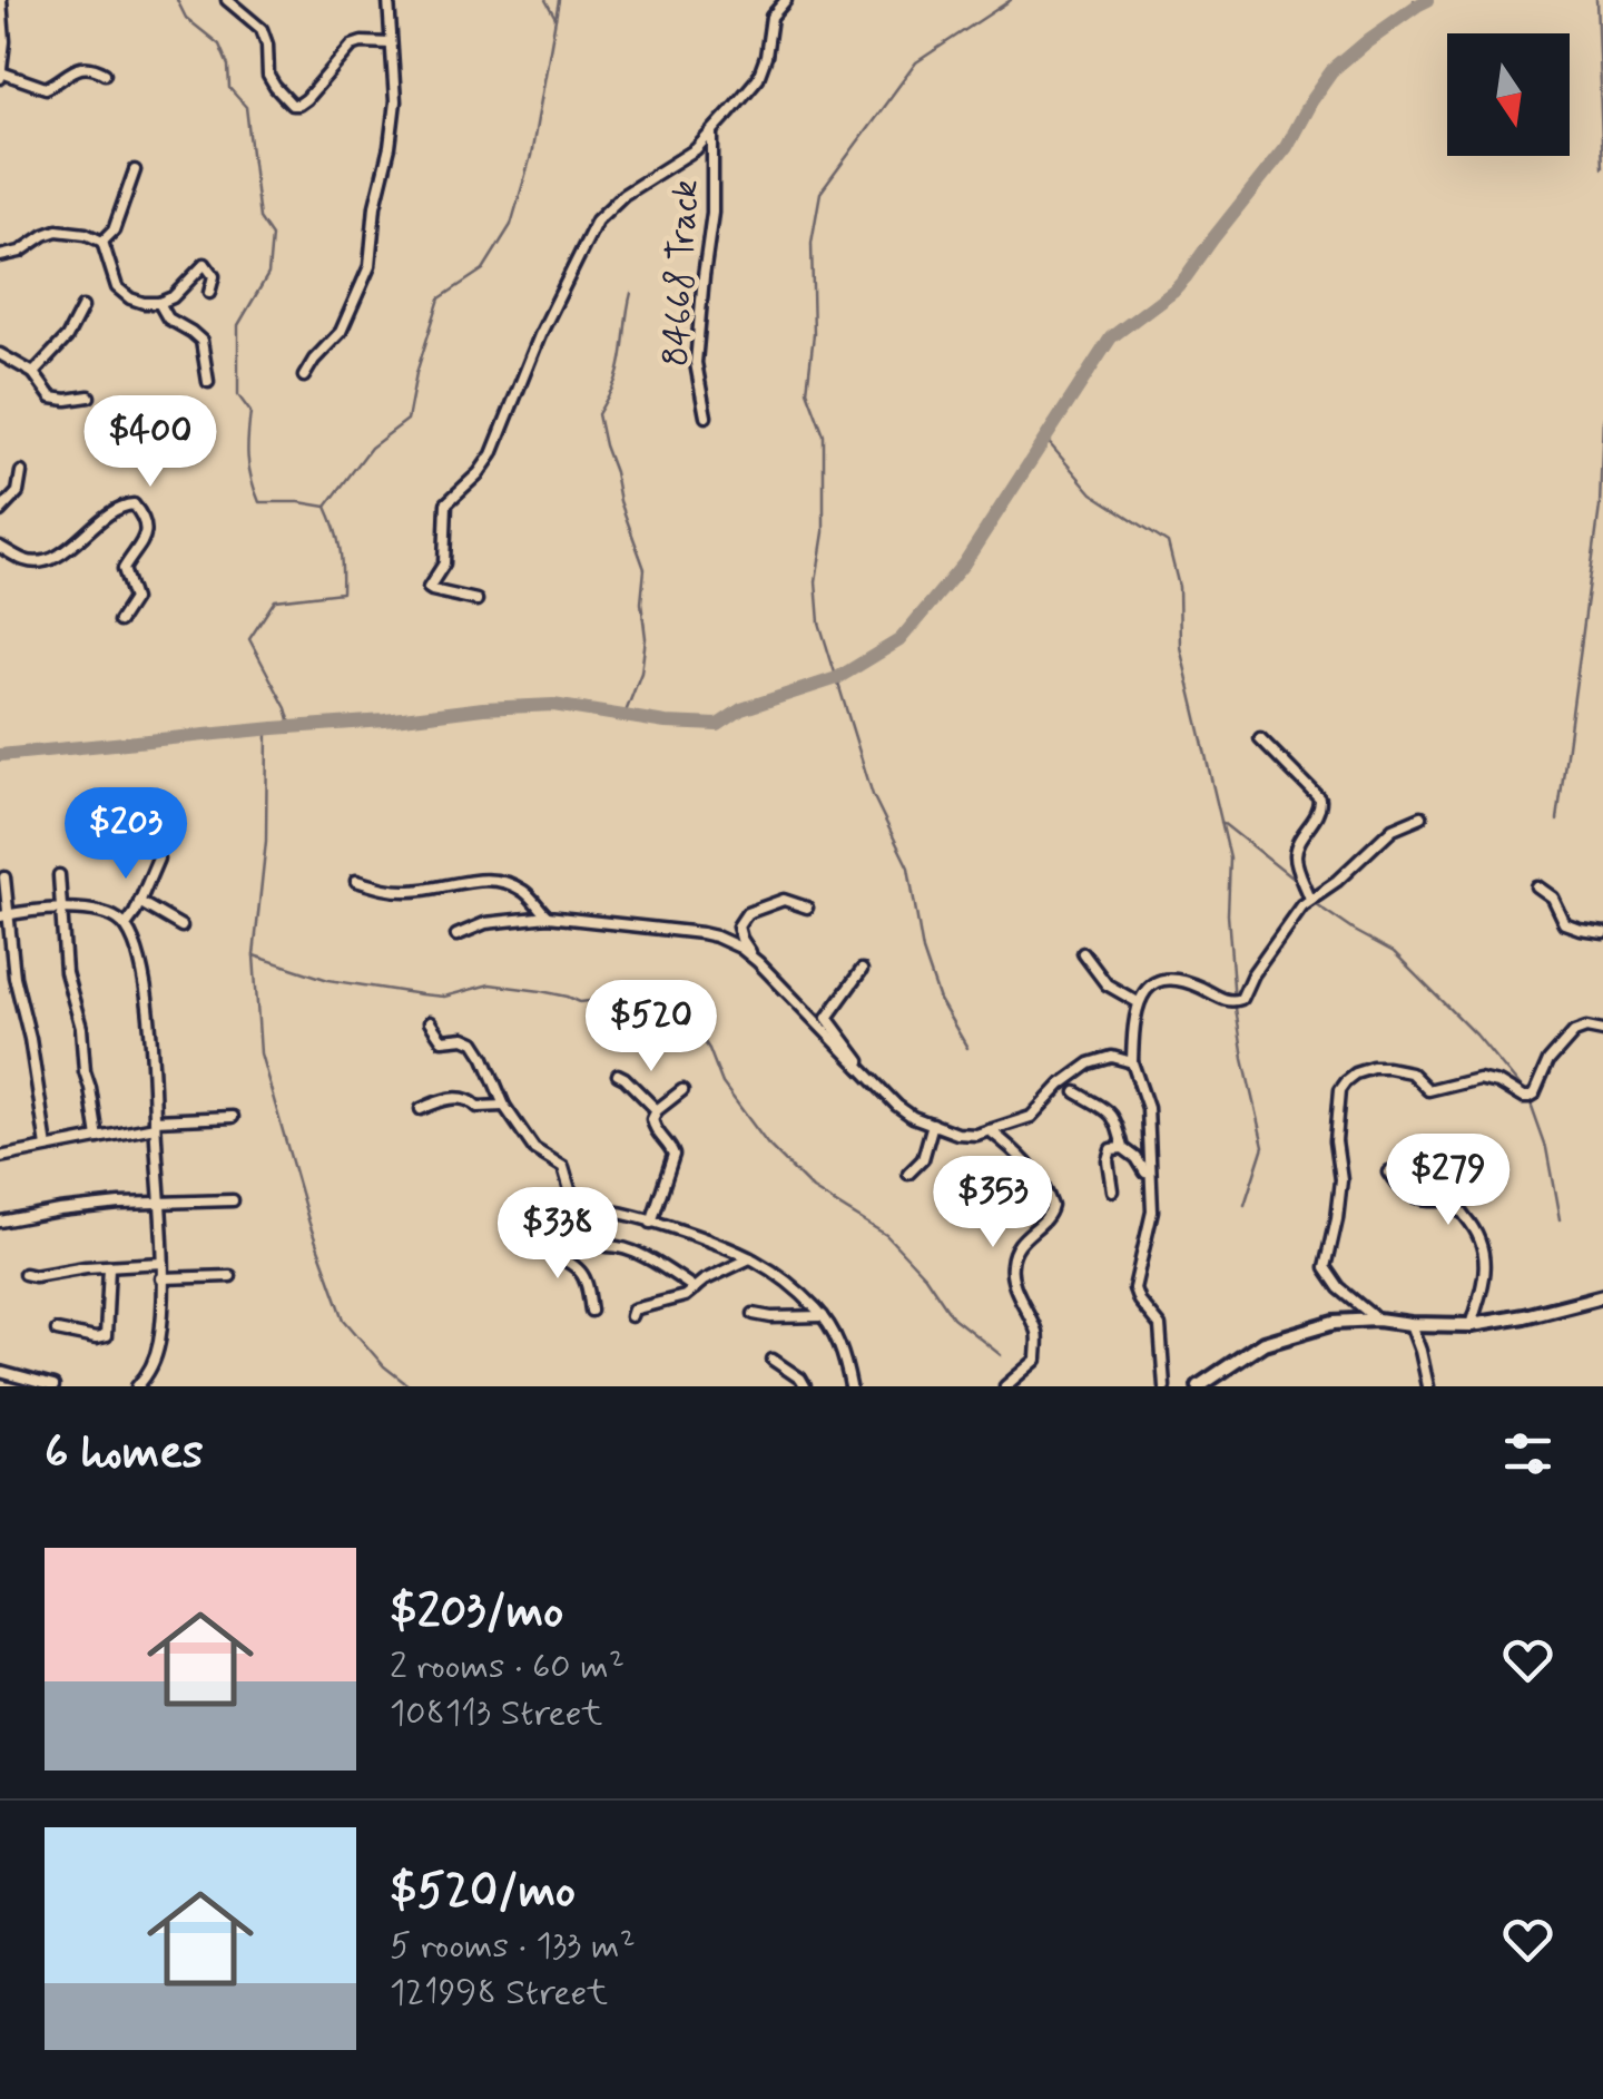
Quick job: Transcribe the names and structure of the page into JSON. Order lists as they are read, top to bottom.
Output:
{
  "streets": {
    "street": ["84668 Track"]
  },
  "north": "bottom",
  "page": {
    "price": [
      "$400",
      "$203",
      "$520",
      "$279",
      "$353",
      "$338"
    ],
    "heading": "6 homes",
    "list": [
      {
        "name": "$203/mo",
        "note": "2 rooms · 60 m² · 108113 Street"
      },
      {
        "name": "$520/mo",
        "note": "5 rooms · 133 m² · 121998 Street"
      }
    ]
  }
}
